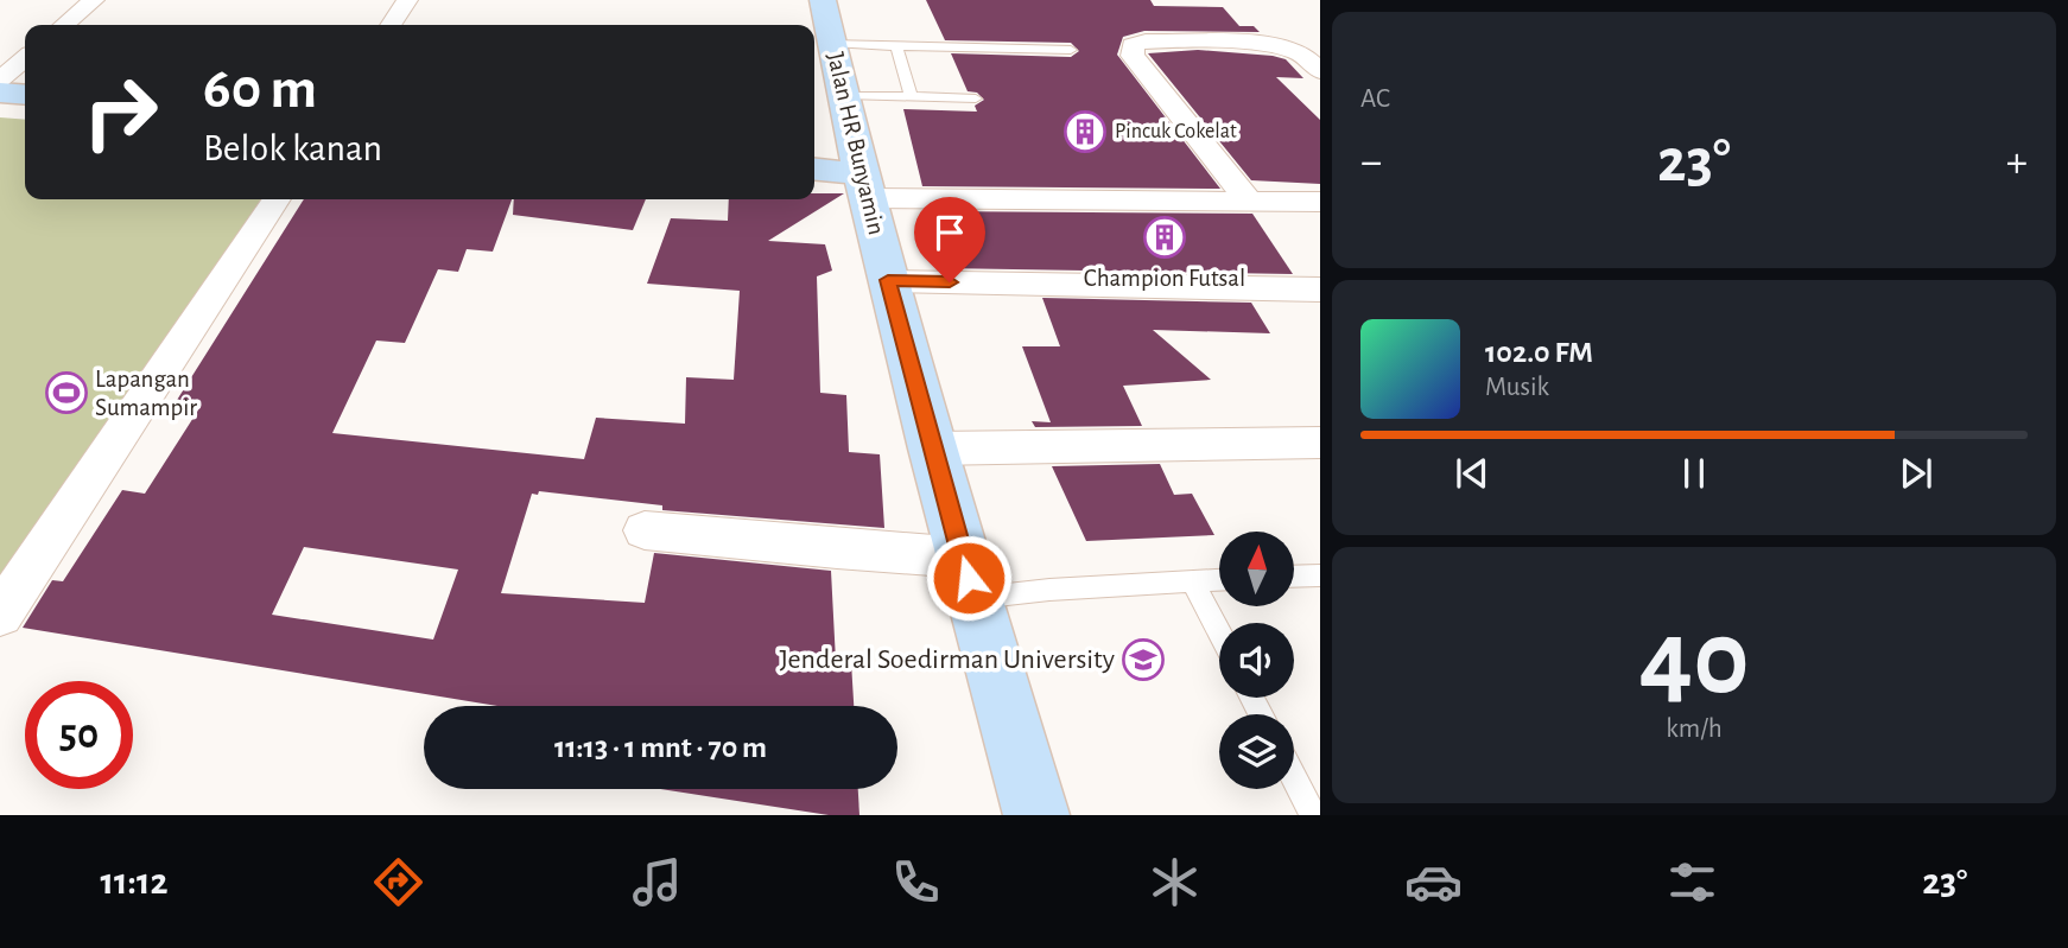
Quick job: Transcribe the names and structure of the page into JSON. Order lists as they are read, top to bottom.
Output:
{
  "streets": {
    "main road": ["Jalan HR Bunyamin"]
  },
  "places": {
    "building": ["Pincuk Cokelat", "Champion Futsal"],
    "sports": ["Lapangan Sumampir"],
    "school or university": ["Jenderal Soedirman University"]
  },
  "north": "top",
  "page": {
    "tile": [
      "AC",
      ["40", "km/h"]
    ],
    "turn": ["60 m", "Belok kanan"],
    "heat": ["−", "23°", "+"],
    "song": ["102.0 FM", "Musik"],
    "limit": "50",
    "trip": "11:13 · 1 mnt · 70 m",
    "tabs": ["11:12", "23°"]
  }
}
